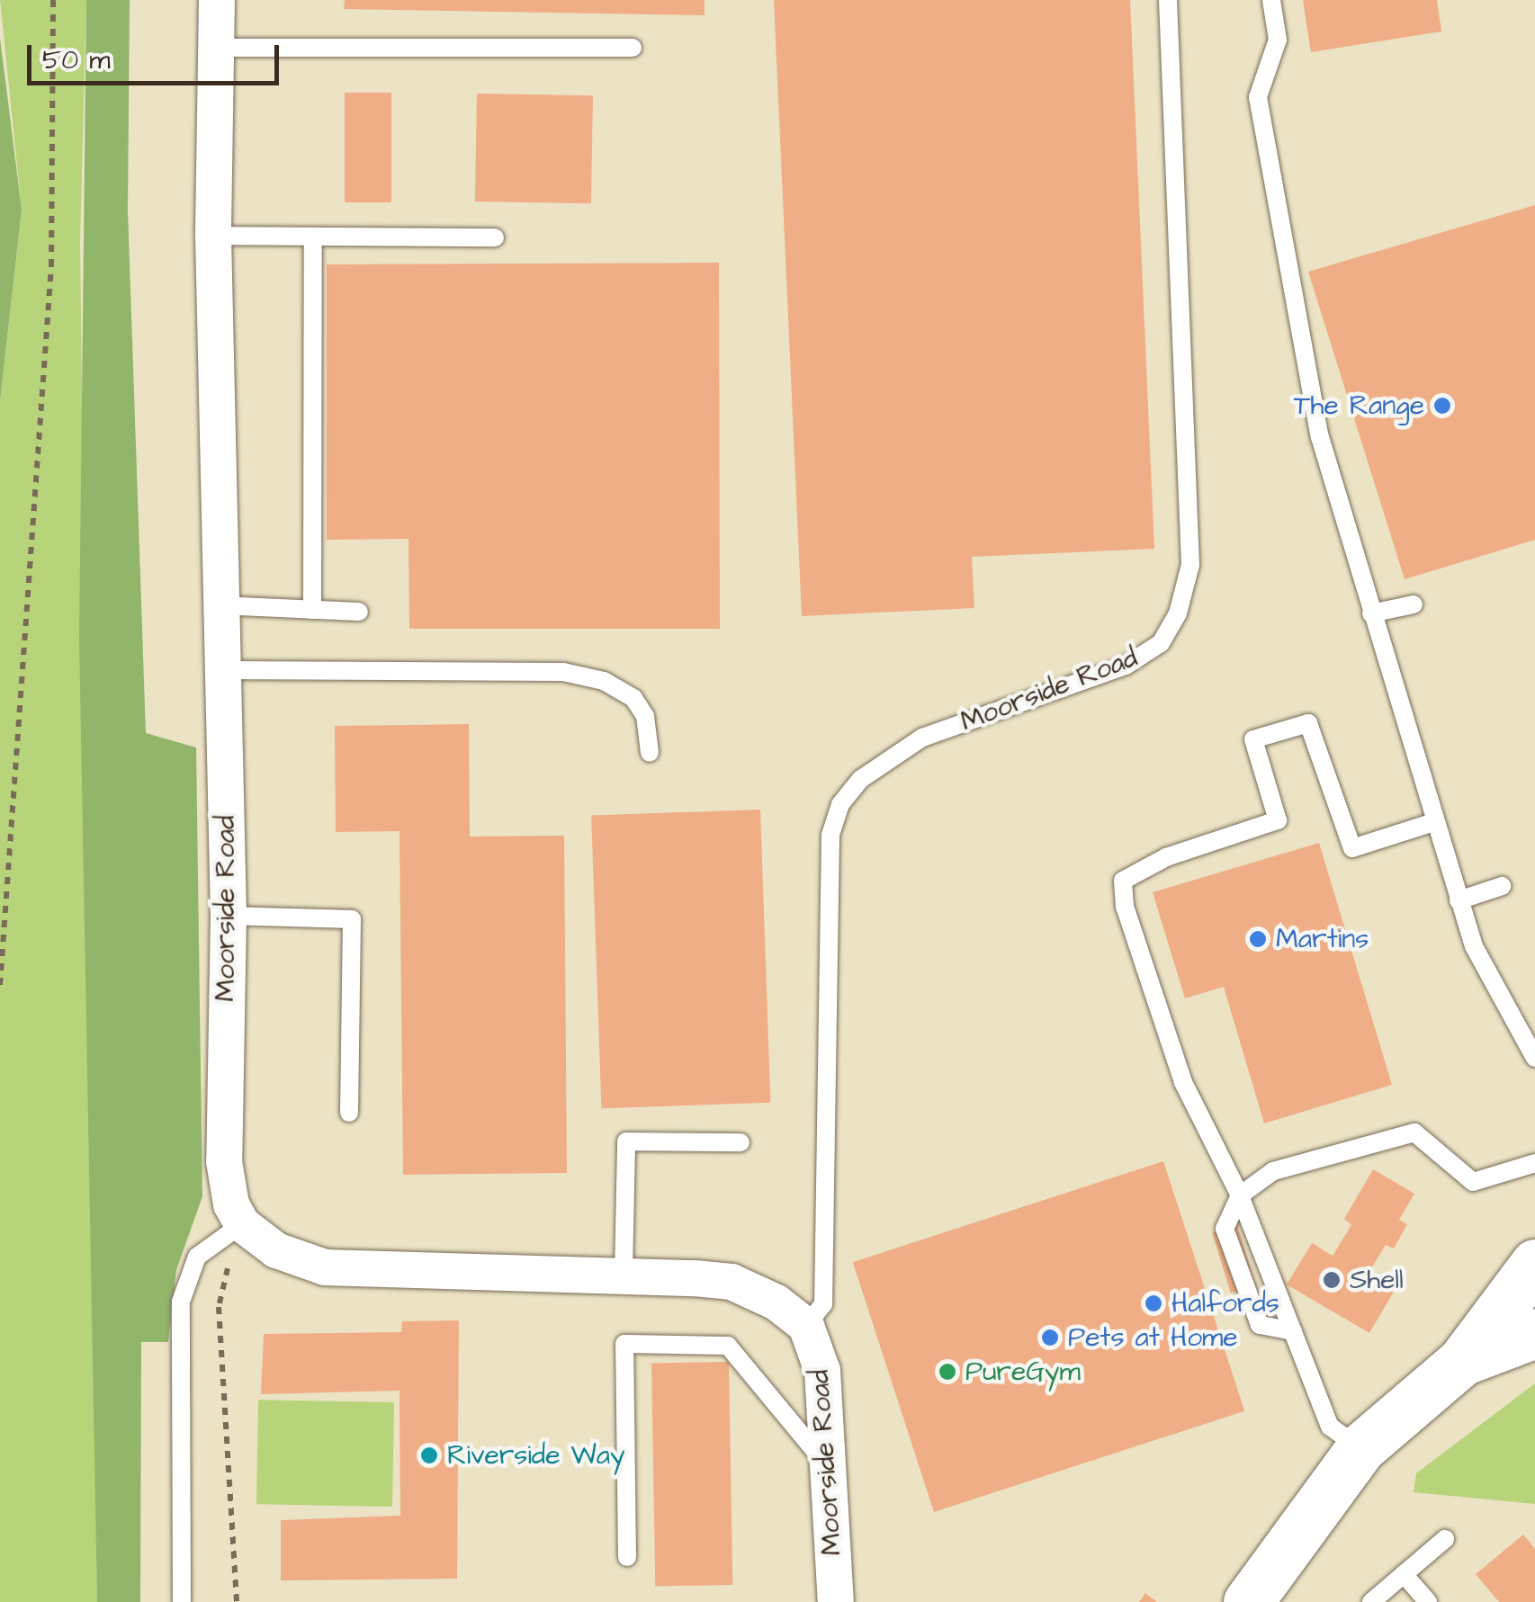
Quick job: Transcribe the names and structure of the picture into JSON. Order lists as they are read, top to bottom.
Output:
{
  "streets": {
    "street": ["Moorside Road"]
  },
  "places": [
    "The Range",
    "Martins",
    "Shell",
    "Halfords",
    "Pets at Home",
    "PureGym",
    "Riverside Way"
  ],
  "scale_bar": "50 m"
}
